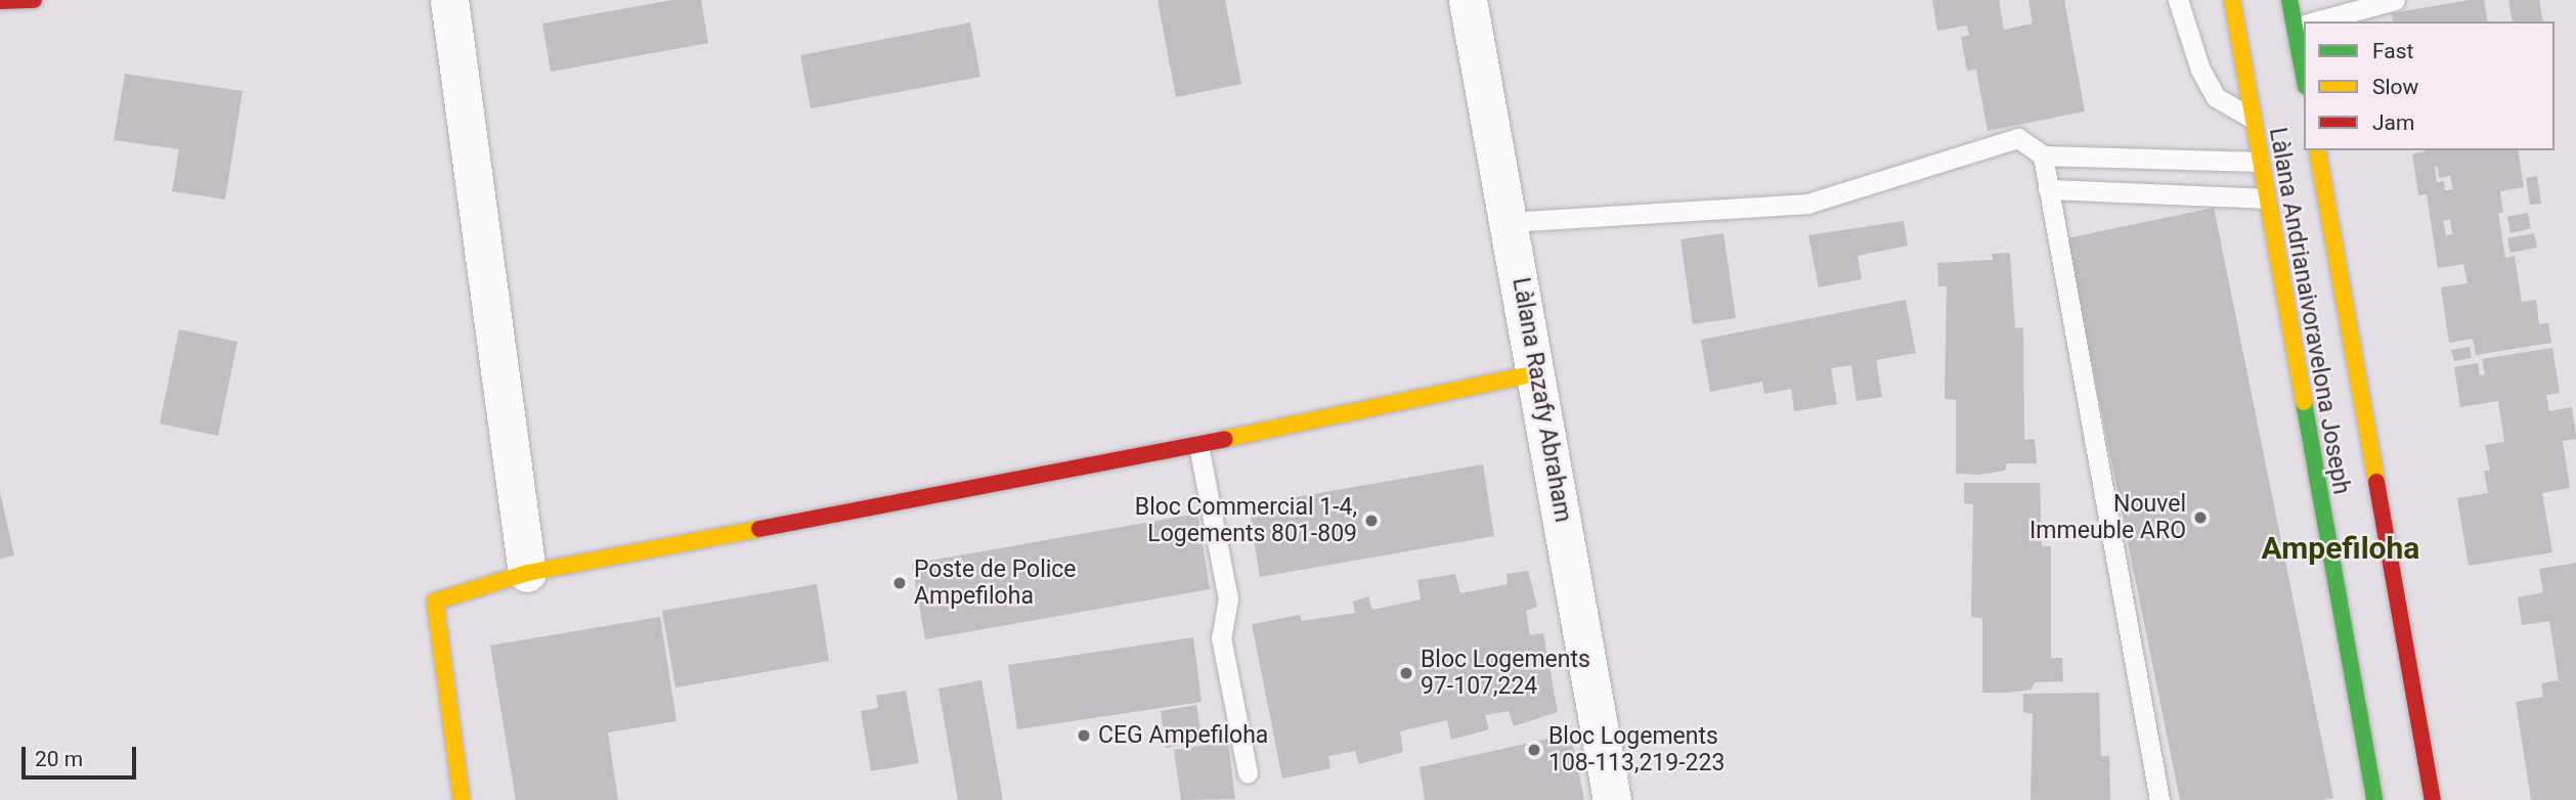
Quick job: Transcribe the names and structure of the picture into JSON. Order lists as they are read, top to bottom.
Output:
{
  "streets": {
    "main road": ["Làlana Andrianaivoravelona Joseph"],
    "street": ["Làlana Razafy Abraham"]
  },
  "districts": ["Ampefiloha"],
  "places": [
    "Nouvel Immeuble ARO",
    "Bloc Commercial 1-4, Logements 801-809",
    "Poste de Police Ampefiloha",
    "Bloc Logements 97-107,224",
    "CEG Ampefiloha",
    "Bloc Logements 108-113,219-223"
  ],
  "legend": ["Fast", "Slow", "Jam"],
  "scale_bar": "20 m"
}
